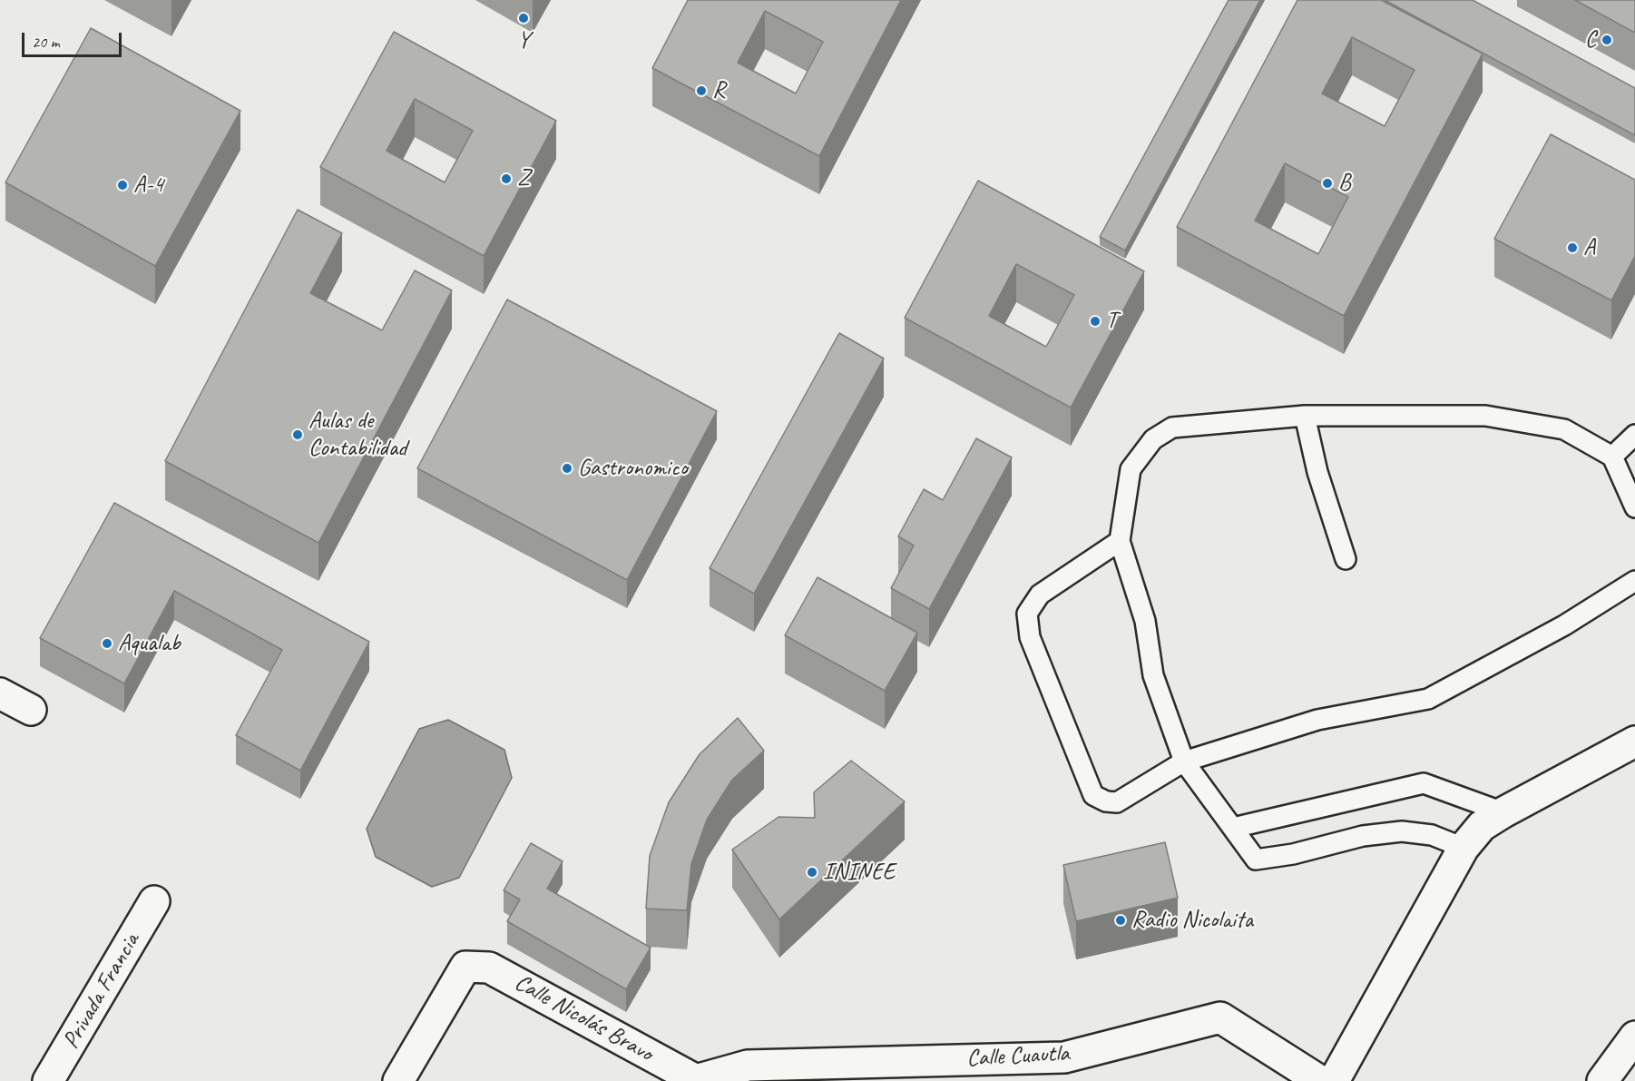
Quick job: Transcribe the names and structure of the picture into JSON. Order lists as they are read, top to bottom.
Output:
{
  "streets": {
    "street": ["Privada Francia", "Calle Nicolás Bravo", "Calle Cuautla"]
  },
  "crossings": [
    ["Calle Nicolás Bravo", "Calle Cuautla"]
  ],
  "places": [
    "Y",
    "C",
    "R",
    "Z",
    "B",
    "A-4",
    "A",
    "T",
    "Aulas de Contabilidad",
    "Gastronomico",
    "Aqualab",
    "ININEE",
    "Radio Nicolaita"
  ],
  "scale_bar": "20 m"
}
